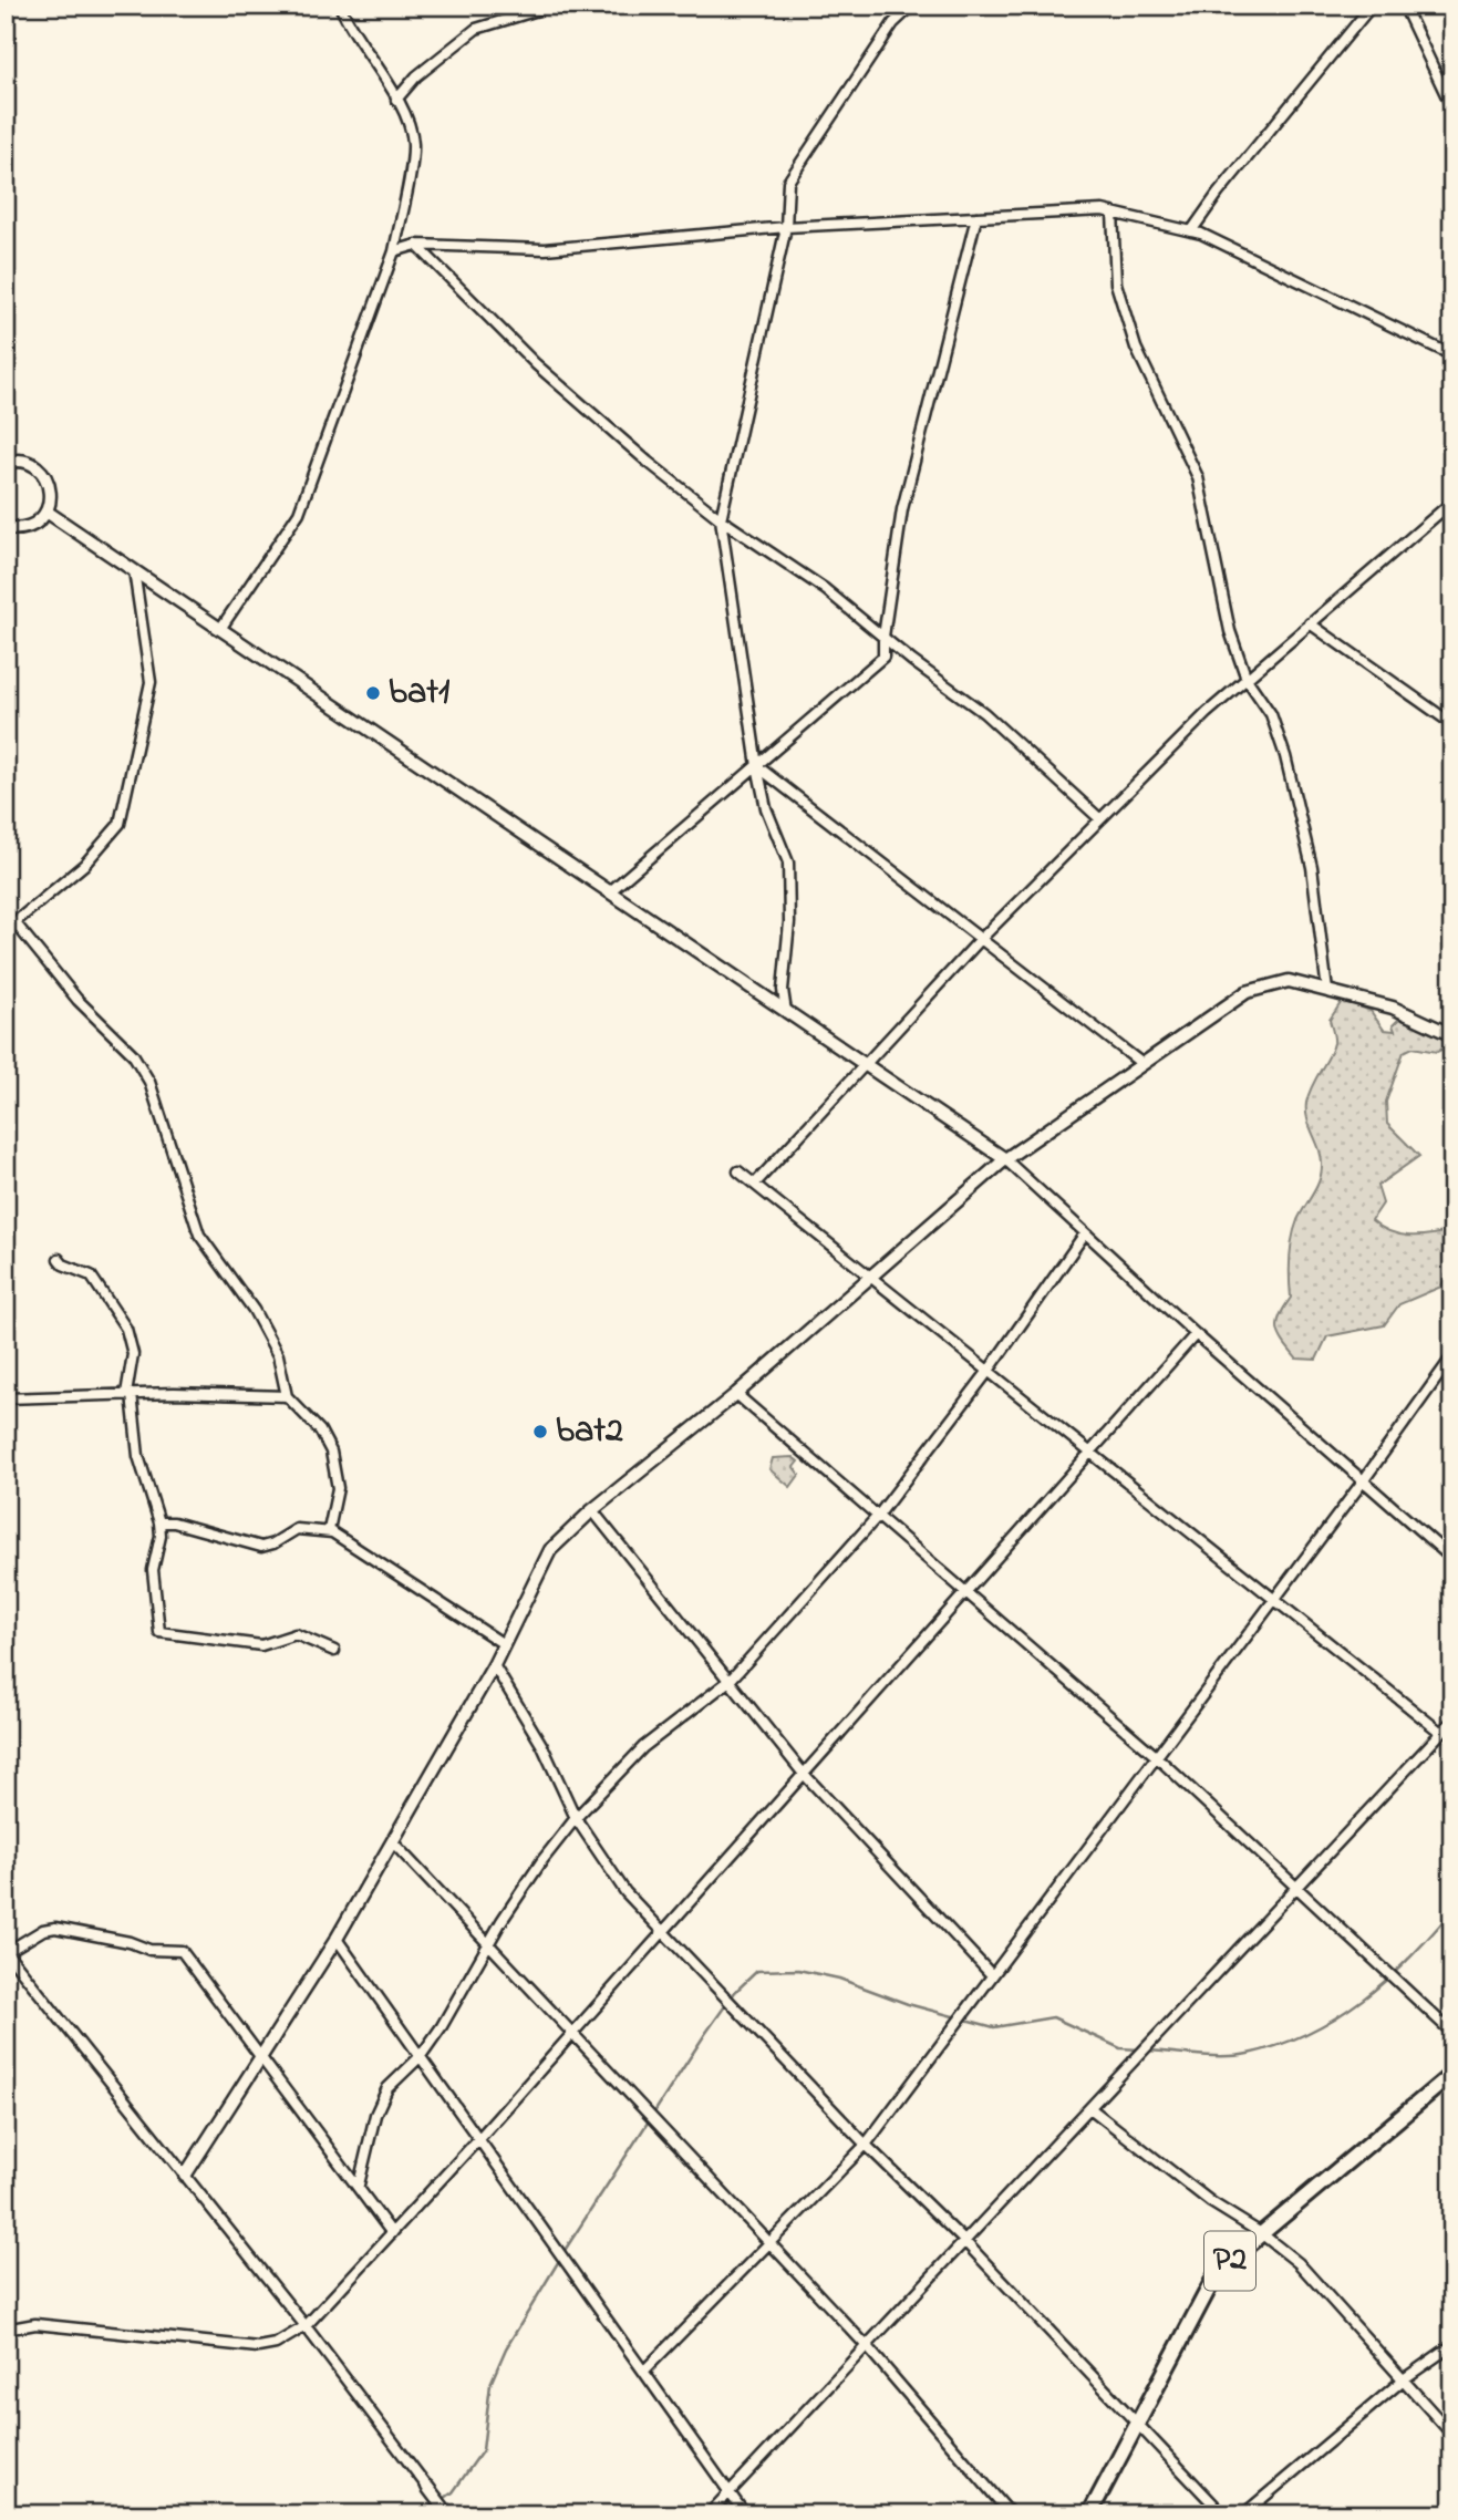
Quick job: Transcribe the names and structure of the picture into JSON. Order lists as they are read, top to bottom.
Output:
{
  "streets": {
    "main road": ["P2"]
  },
  "places": ["bat1", "bat2"]
}
